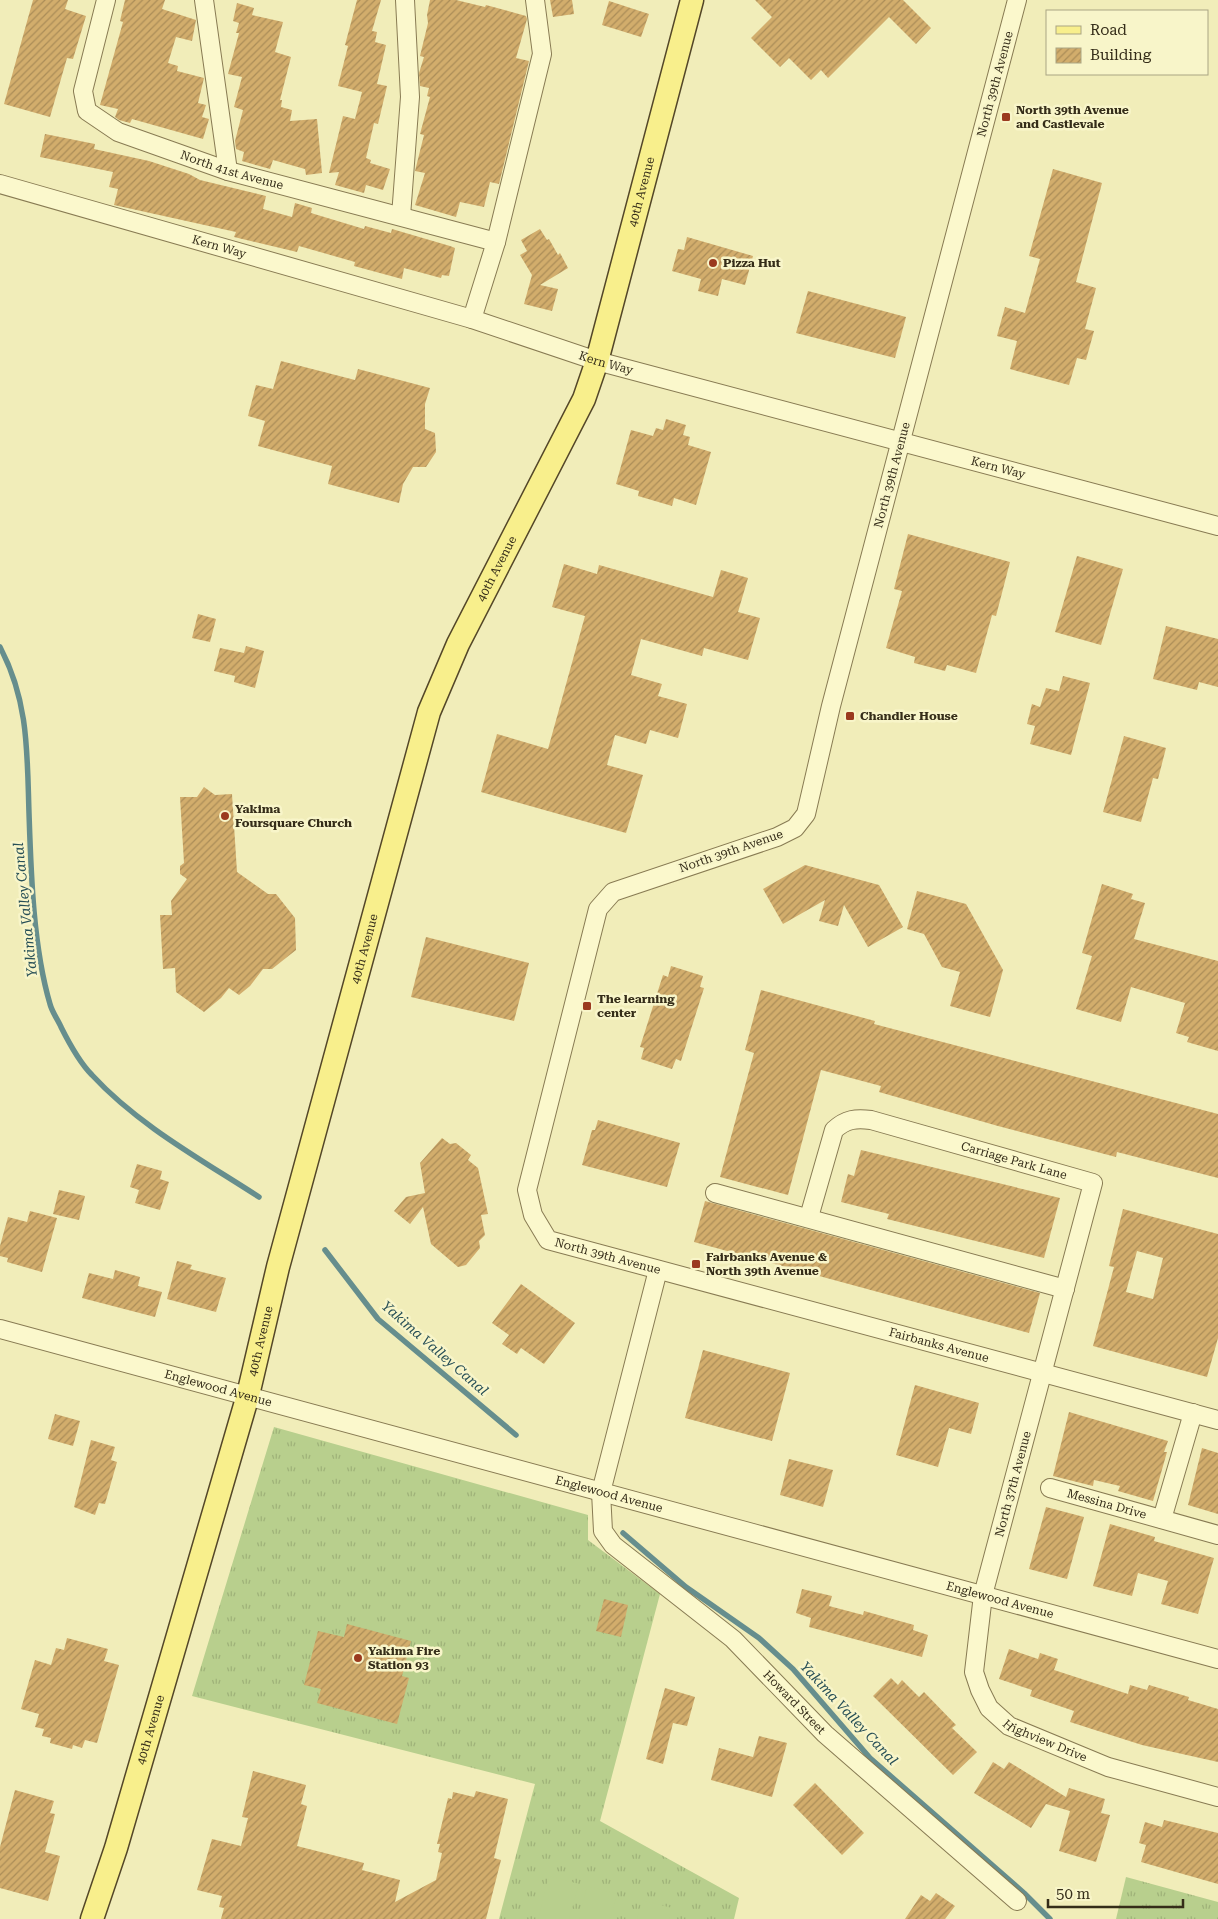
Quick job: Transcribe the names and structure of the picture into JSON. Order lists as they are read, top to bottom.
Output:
{
  "streets": {
    "main road": ["40th Avenue"],
    "street": [
      "North 39th Avenue",
      "North 41st Avenue",
      "Kern Way",
      "Carriage Park Lane",
      "Fairbanks Avenue",
      "Englewood Avenue",
      "North 37th Avenue",
      "Messina Drive",
      "Howard Street",
      "Highview Drive"
    ]
  },
  "crossings": [
    ["North 39th Avenue", "Kern Way"],
    ["North 39th Avenue", "Fairbanks Avenue"],
    ["North 39th Avenue", "Englewood Avenue"],
    ["North 39th Avenue", "Howard Street"],
    ["40th Avenue", "Kern Way"],
    ["40th Avenue", "Englewood Avenue"],
    ["Carriage Park Lane", "Fairbanks Avenue"],
    ["Carriage Park Lane", "North 37th Avenue"],
    ["Fairbanks Avenue", "North 37th Avenue"],
    ["Fairbanks Avenue", "Messina Drive"],
    ["Englewood Avenue", "North 37th Avenue"],
    ["Englewood Avenue", "Howard Street"],
    ["Englewood Avenue", "Highview Drive"],
    ["North 37th Avenue", "Highview Drive"]
  ],
  "water": ["Yakima Valley Canal"],
  "places": {
    "transit": [
      "North 39th Avenue and Castlevale",
      "Chandler House",
      "The learning center",
      "Fairbanks Avenue & North 39th Avenue"
    ],
    "other": ["Pizza Hut", "Yakima Foursquare Church", "Yakima Fire Station 93"]
  },
  "legend": ["Road", "Building"],
  "scale_bar": "50 m"
}
